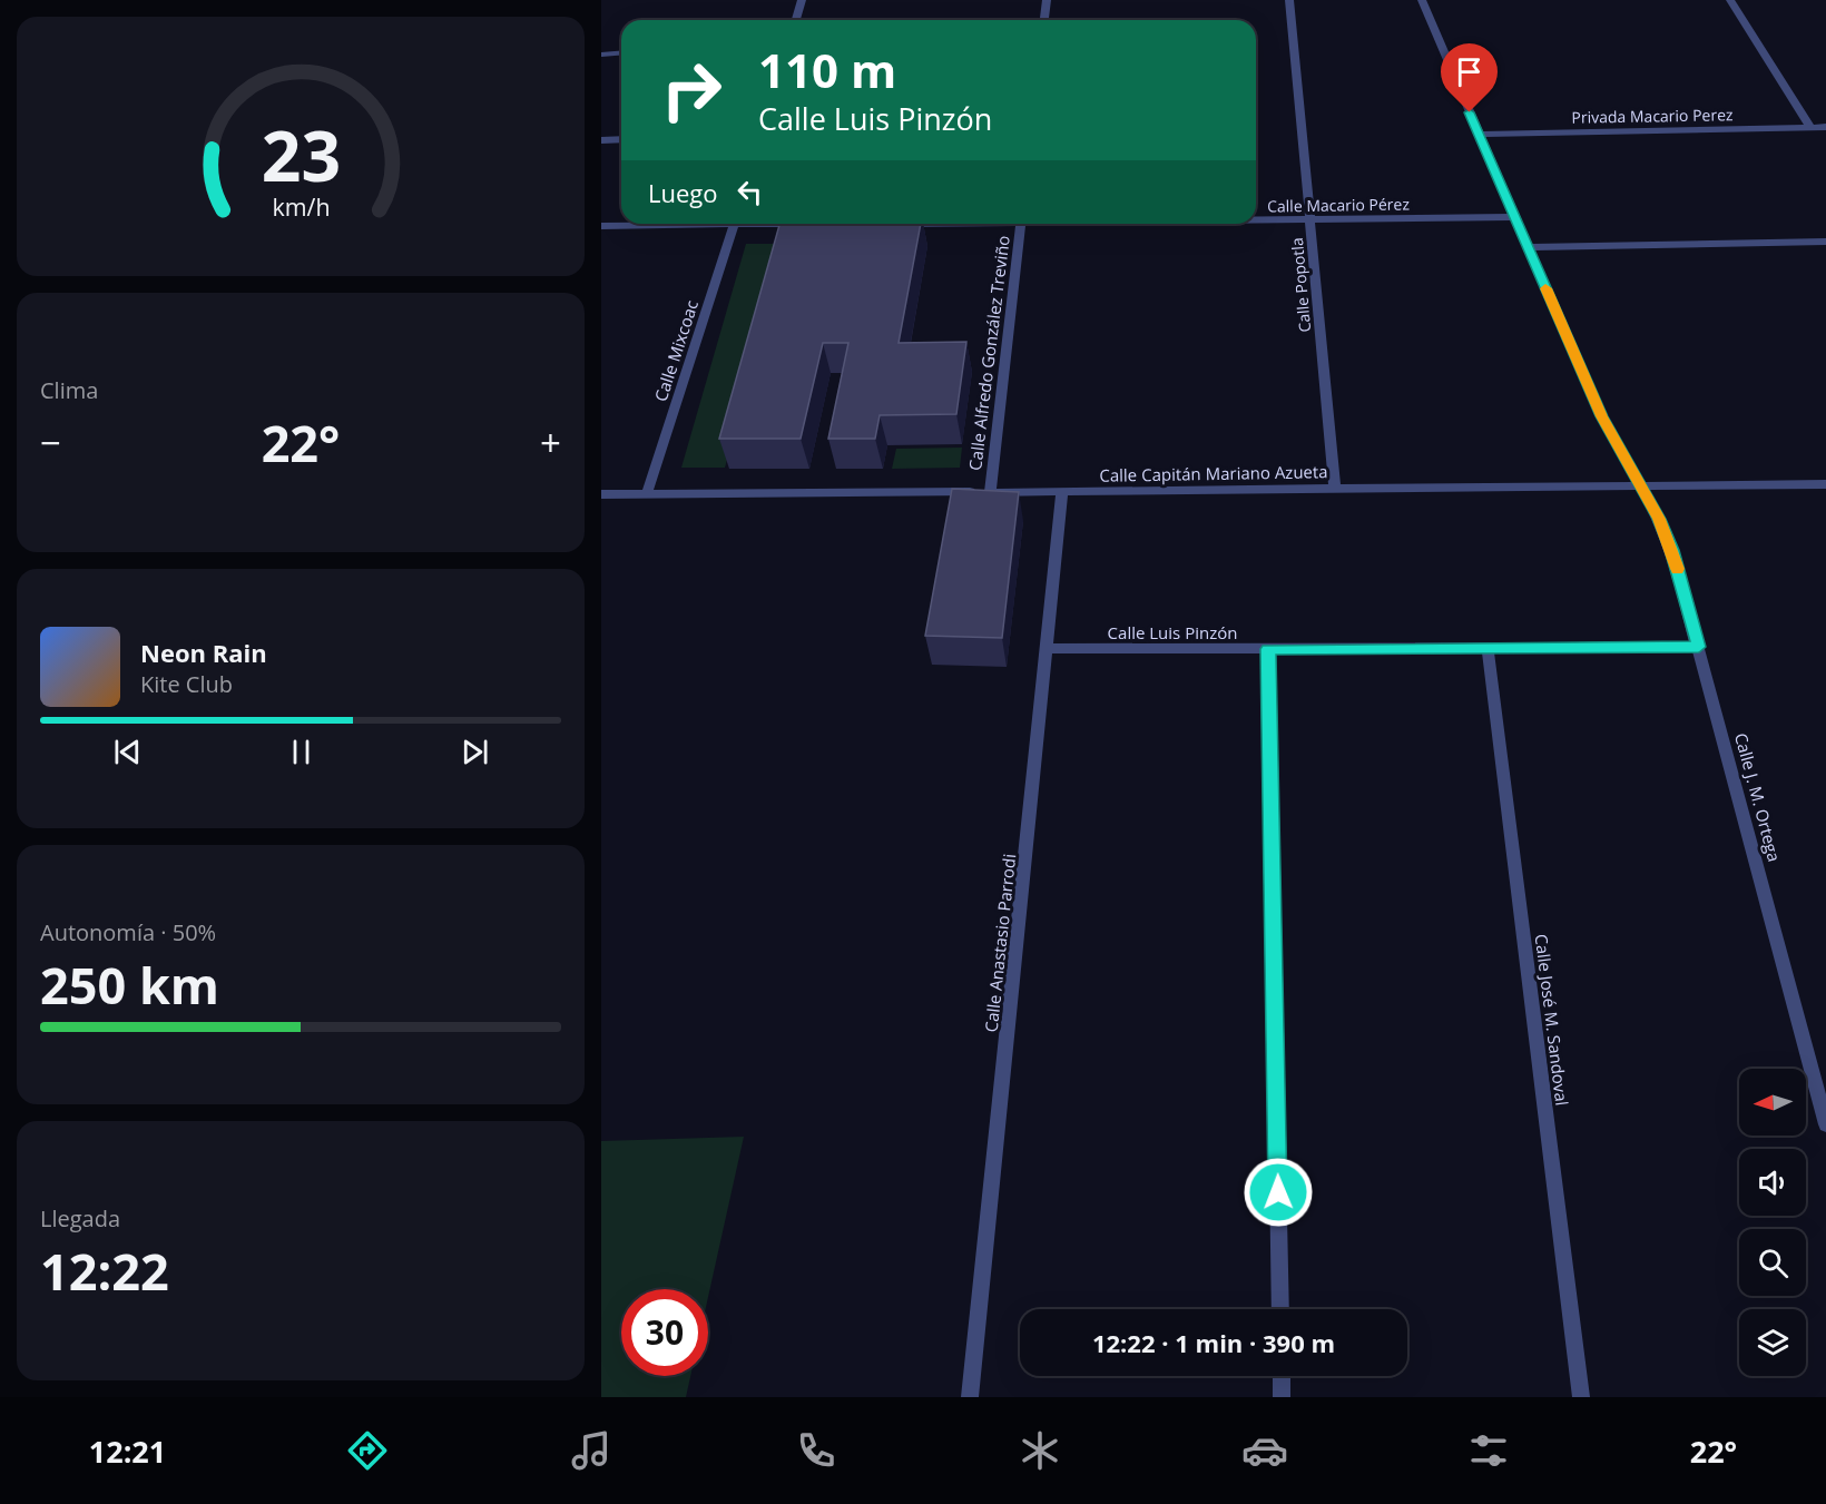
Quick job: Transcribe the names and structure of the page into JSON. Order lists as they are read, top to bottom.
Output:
{
  "streets": {
    "street": [
      "Privada Macario Perez",
      "Calle Macario Pérez",
      "Calle Popotla",
      "Calle Mixcoac",
      "Calle Alfredo González Treviño",
      "Calle Capitán Mariano Azueta",
      "Calle Luis Pinzón",
      "Calle J. M. Ortega",
      "Calle Anastasio Parrodi",
      "Calle José M. Sandoval"
    ]
  },
  "crossings": [
    ["Privada Macario Perez", "Calle J. M. Ortega"],
    ["Calle Macario Pérez", "Calle Popotla"],
    ["Calle Macario Pérez", "Calle J. M. Ortega"],
    ["Calle Popotla", "Calle Capitán Mariano Azueta"],
    ["Calle Mixcoac", "Calle Capitán Mariano Azueta"],
    ["Calle Alfredo González Treviño", "Calle Capitán Mariano Azueta"],
    ["Calle Capitán Mariano Azueta", "Calle J. M. Ortega"],
    ["Calle Capitán Mariano Azueta", "Calle Anastasio Parrodi"],
    ["Calle Luis Pinzón", "Calle J. M. Ortega"],
    ["Calle Luis Pinzón", "Calle Anastasio Parrodi"],
    ["Calle Luis Pinzón", "Calle José M. Sandoval"]
  ],
  "north": "left",
  "page": {
    "turn": ["110 m", "Calle Luis Pinzón"],
    "then": "Luego",
    "tile": [
      "Clima",
      ["Autonomía · 50%", "250 km"],
      ["Llegada", "12:22"]
    ],
    "heat": ["−", "22°", "+"],
    "song": ["Neon Rain", "Kite Club"],
    "limit": "30",
    "trip": "12:22 · 1 min · 390 m",
    "tabs": ["12:21", "22°"],
    "gauge": ["23", "km/h"]
  }
}
